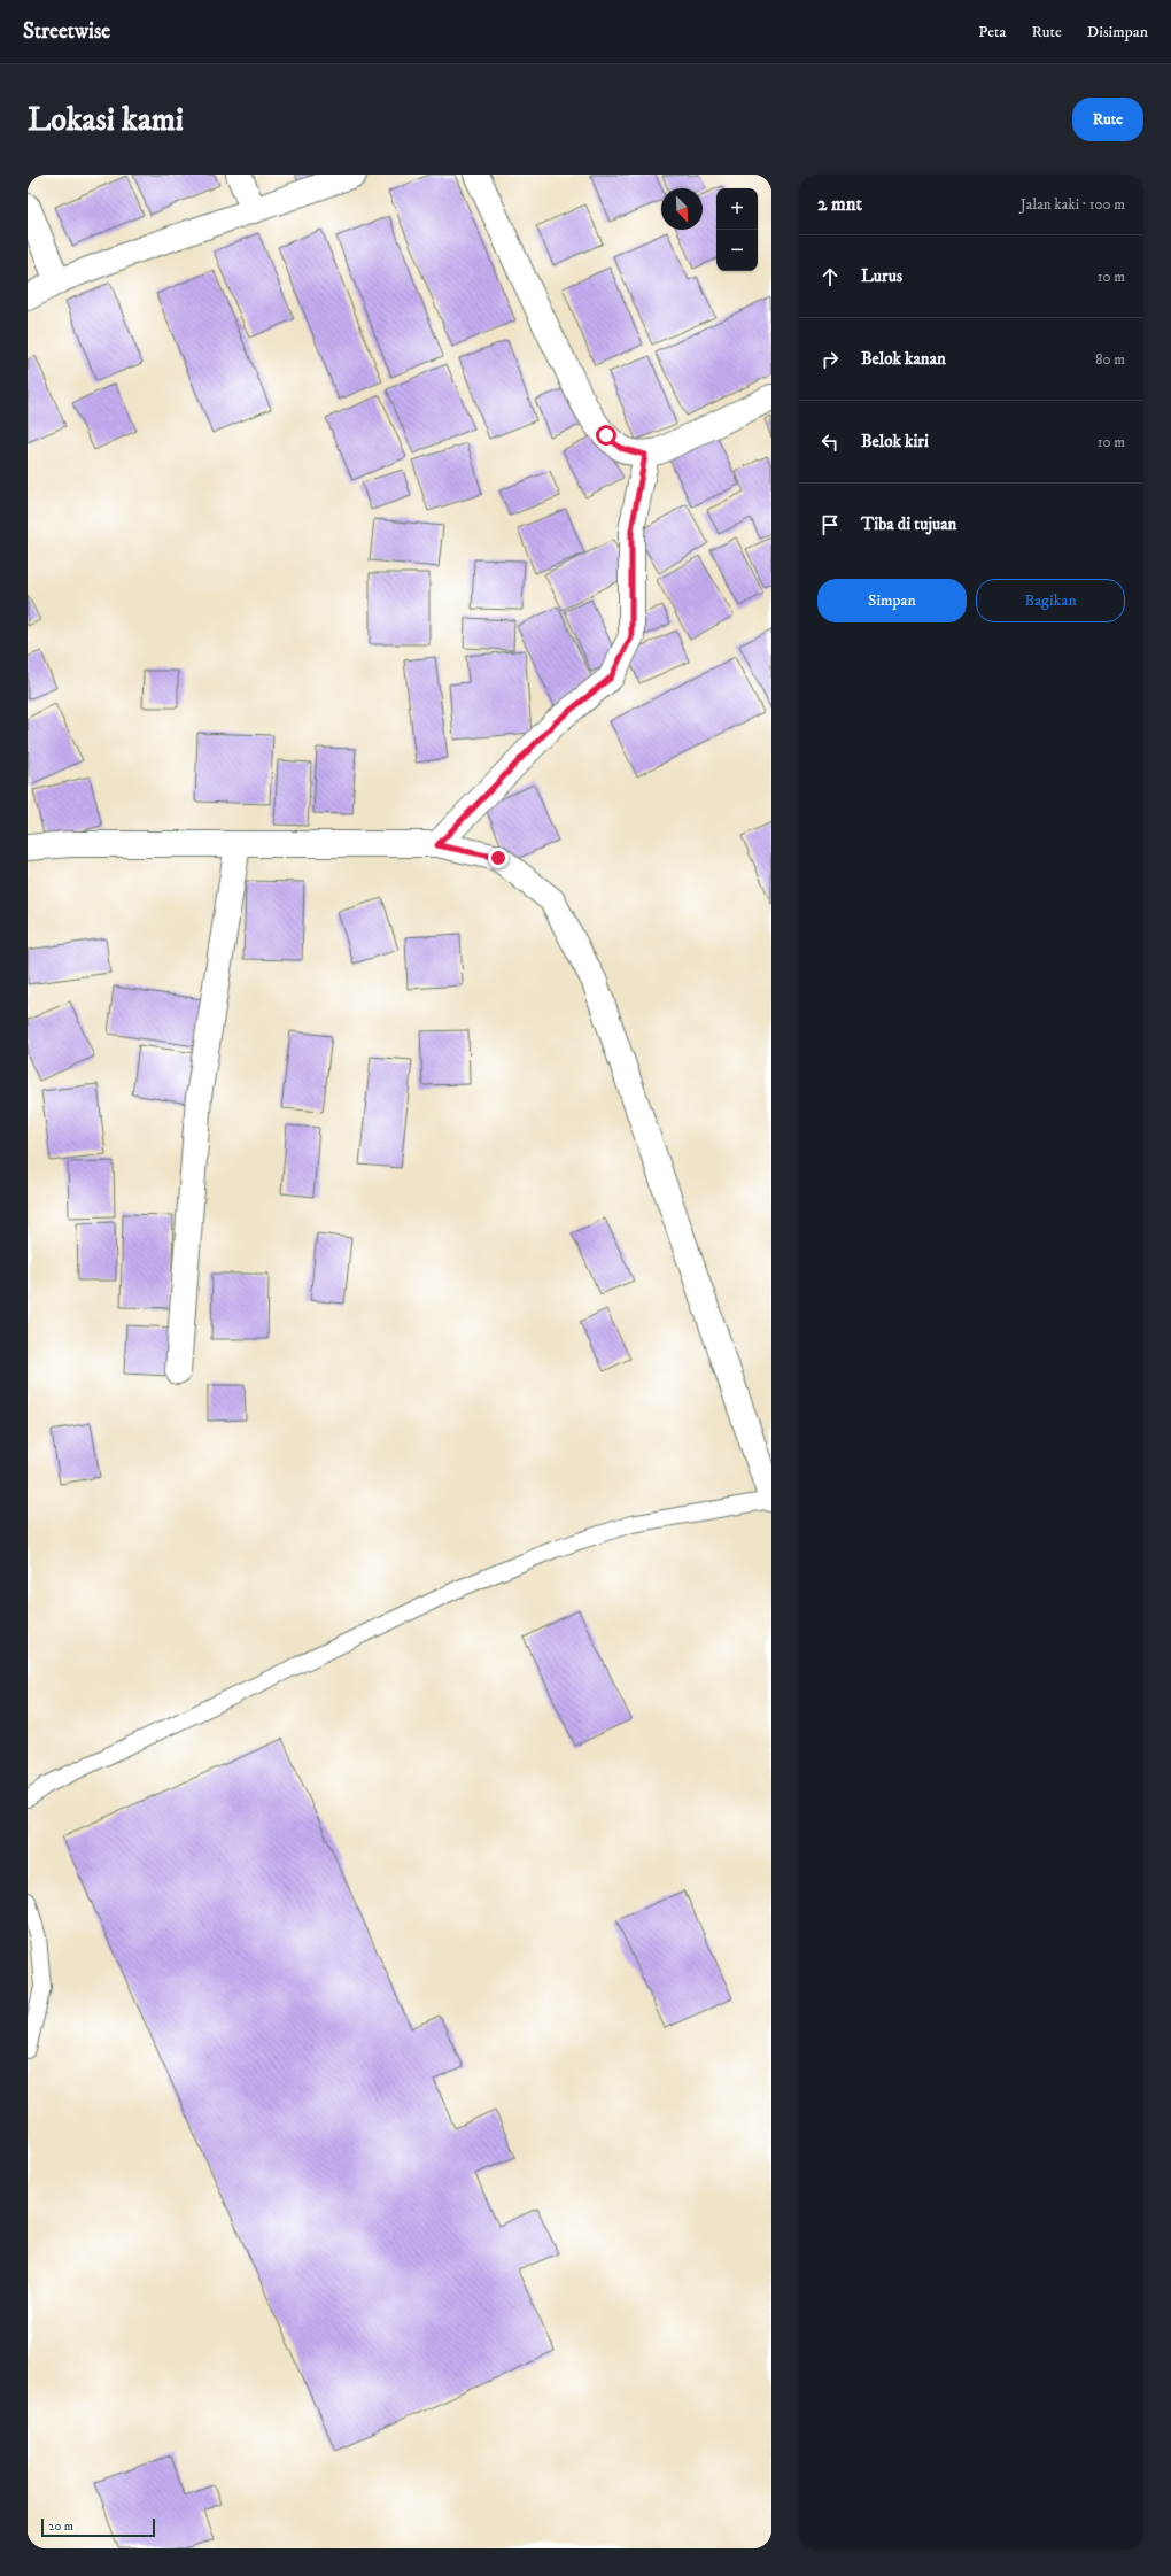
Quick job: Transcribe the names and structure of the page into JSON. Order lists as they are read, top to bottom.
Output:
{
  "scale_bar": "20 m",
  "north": "bottom right",
  "page": {
    "header": "Streetwise",
    "nav": ["Peta", "Rute", "Disimpan"],
    "buttons": [
      "Rute",
      ["Simpan", "Bagikan"]
    ],
    "title": "Lokasi kami",
    "heading": ["2 mnt", "Jalan kaki · 100 m"],
    "map_buttons": ["+", "−"],
    "list": [
      ["Lurus", "10 m"],
      ["Belok kanan", "80 m"],
      ["Belok kiri", "10 m"],
      "Tiba di tujuan"
    ],
    "scale": "20 m"
  }
}
